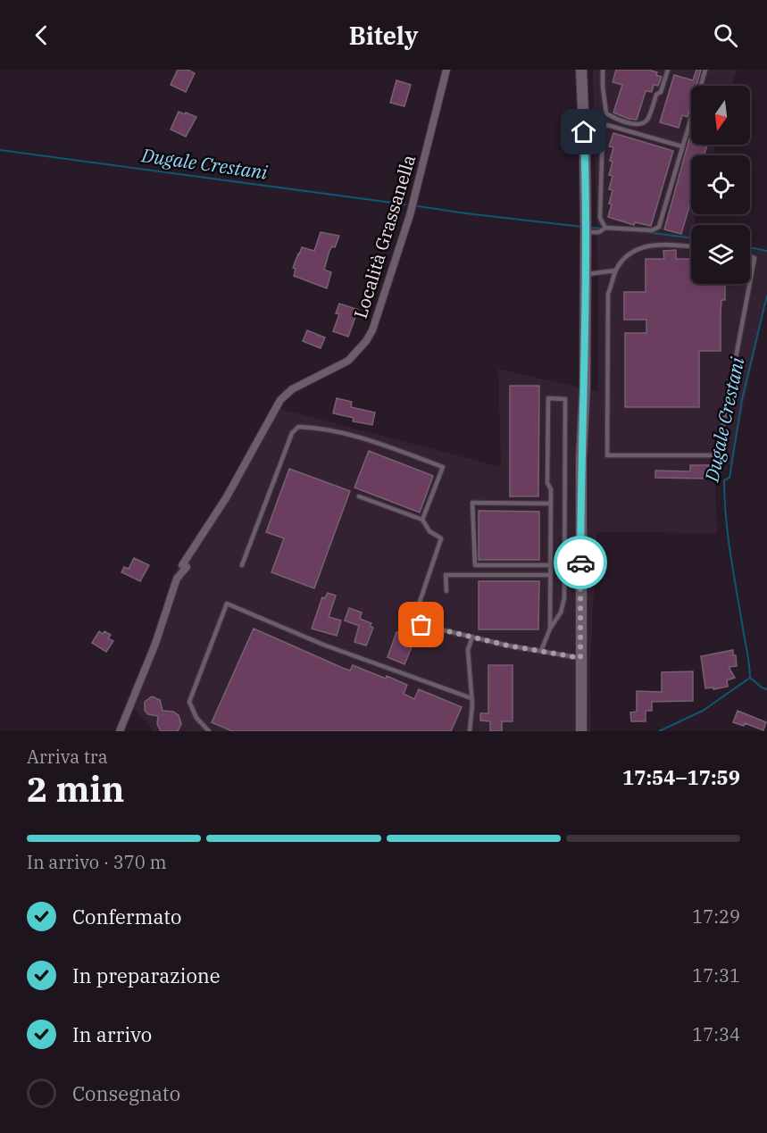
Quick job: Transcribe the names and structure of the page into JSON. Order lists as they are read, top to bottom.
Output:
{
  "streets": {
    "street": ["Località Grassanella"]
  },
  "water": ["Dugale Crestani"],
  "north": "bottom",
  "page": {
    "header": "Bitely",
    "heading": ["2 min", "Arriva tra", "17:54–17:59"],
    "bar": "In arrivo · 370 m",
    "list": [
      ["Confermato", "17:29"],
      ["In preparazione", "17:31"],
      ["In arrivo", "17:34"],
      "Consegnato"
    ]
  }
}
